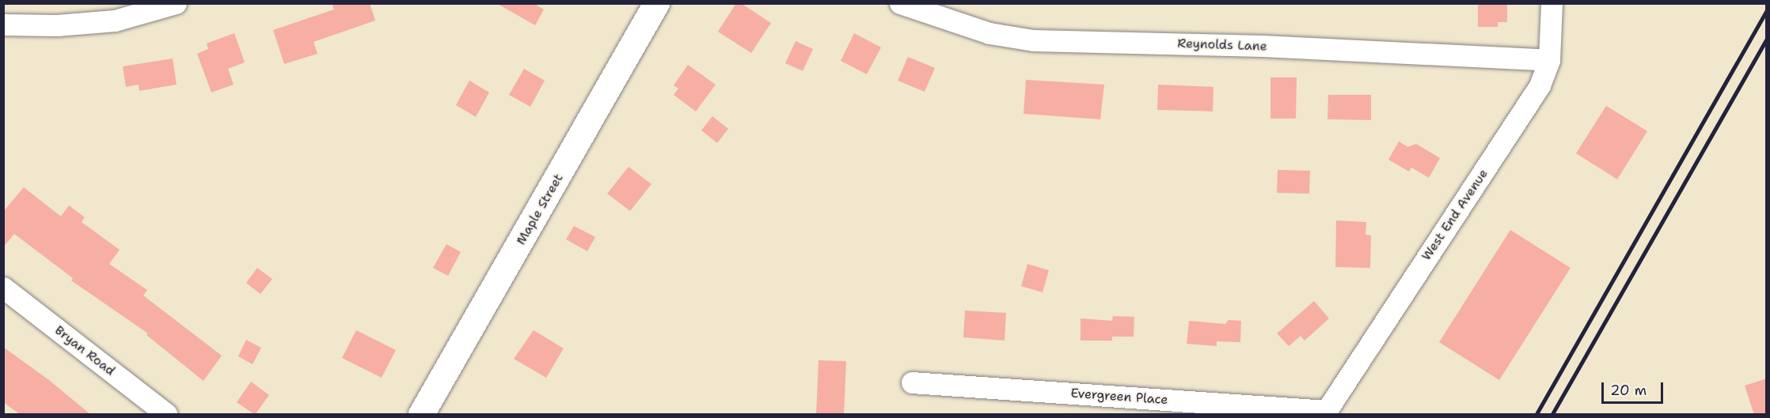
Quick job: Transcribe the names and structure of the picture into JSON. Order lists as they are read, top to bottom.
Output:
{
  "streets": {
    "street": [
      "Reynolds Lane",
      "Maple Street",
      "West End Avenue",
      "Bryan Road",
      "Evergreen Place"
    ]
  },
  "crossings": [
    ["Reynolds Lane", "West End Avenue"],
    ["West End Avenue", "Evergreen Place"]
  ],
  "scale_bar": "20 m"
}
